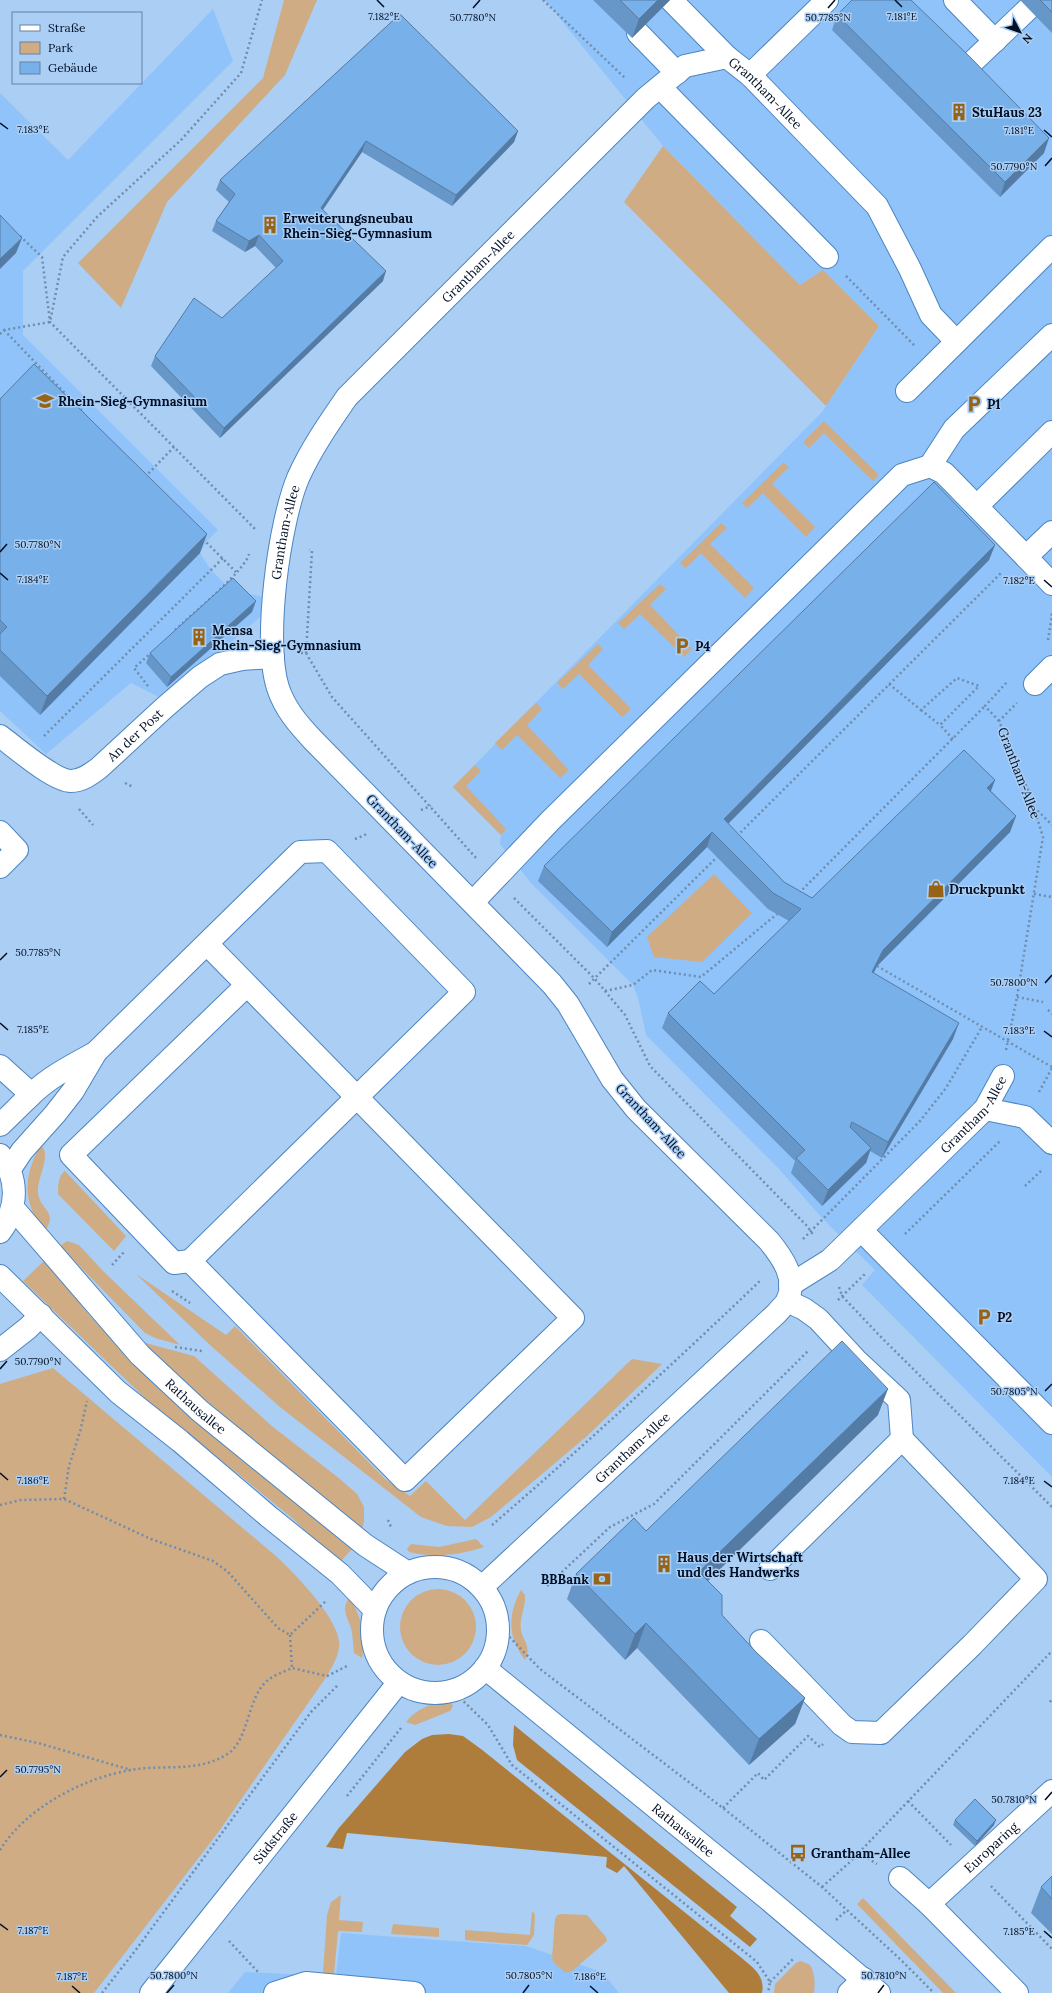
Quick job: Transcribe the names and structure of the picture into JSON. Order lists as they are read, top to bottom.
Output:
{
  "streets": {
    "street": [
      "Grantham-Allee",
      "An der Post",
      "Rathausallee",
      "Südstraße",
      "Europaring"
    ]
  },
  "crossings": [
    ["Grantham-Allee", "An der Post"],
    ["Grantham-Allee", "Rathausallee"],
    ["Grantham-Allee", "Südstraße"],
    ["Rathausallee", "Südstraße"]
  ],
  "places": {
    "building": [
      "StuHaus 23",
      "Erweiterungsneubau Rhein-Sieg-Gymnasium",
      "Mensa Rhein-Sieg-Gymnasium",
      "Haus der Wirtschaft und des Handwerks"
    ],
    "school or university": ["Rhein-Sieg-Gymnasium"],
    "parking": ["P1", "P4", "P2"],
    "shop": ["Druckpunkt"],
    "bank": ["BBBank"],
    "bus stop": ["Grantham-Allee"]
  },
  "legend": ["Straße", "Park", "Gebäude"],
  "north": "bottom right",
  "coordinates": [
    "7.182°E",
    "7.181°E",
    "50.7780°N",
    "50.7785°N",
    "7.183°E",
    "50.7790°N",
    "7.184°E",
    "50.7800°N",
    "7.185°E",
    "50.7805°N",
    "7.186°E",
    "50.7795°N",
    "50.7810°N",
    "7.187°E"
  ]
}
